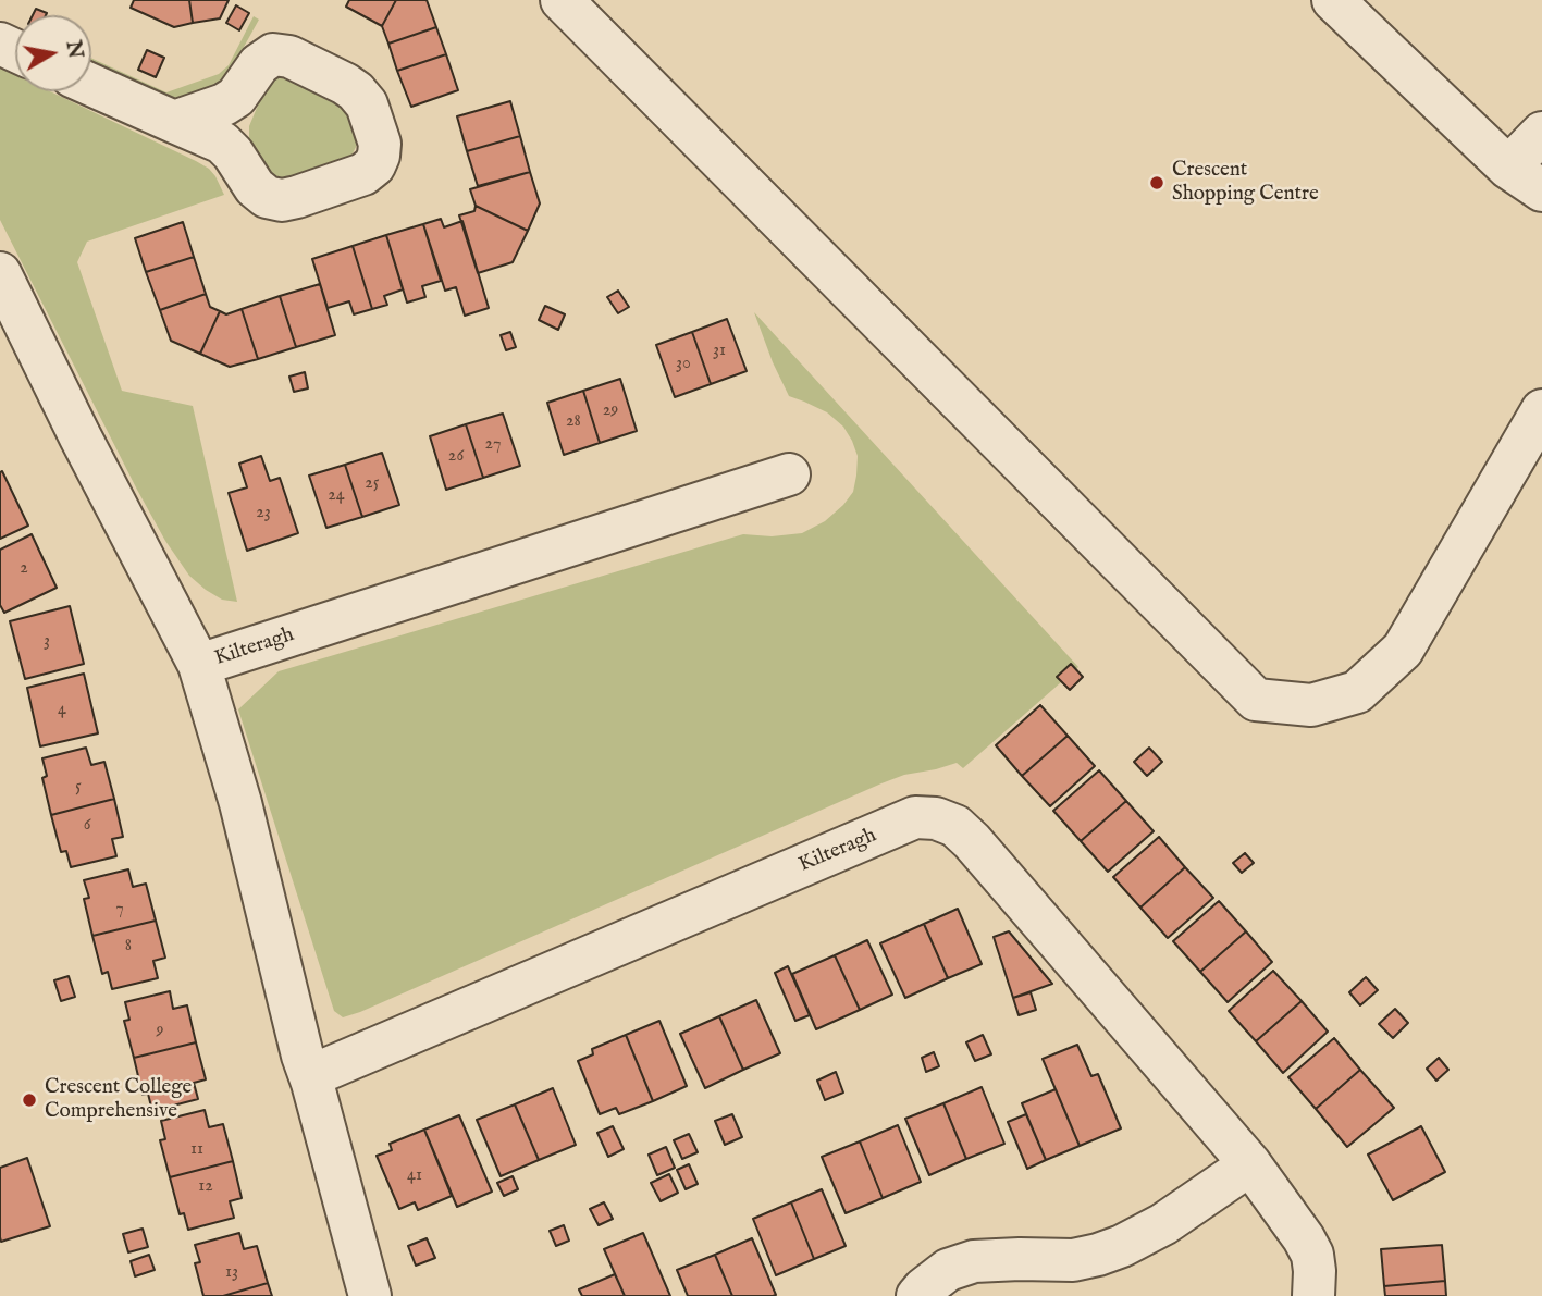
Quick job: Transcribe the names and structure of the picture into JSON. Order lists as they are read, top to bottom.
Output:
{
  "streets": {
    "street": ["Kilteragh"]
  },
  "places": ["Crescent Shopping Centre", "Crescent College Comprehensive"],
  "house_numbers": [
    "31",
    "30",
    "29",
    "28",
    "27",
    "26",
    "25",
    "24",
    "23",
    "2",
    "3",
    "4",
    "5",
    "6",
    "7",
    "8",
    "9",
    "11",
    "41",
    "12",
    "13"
  ],
  "north": "right"
}
